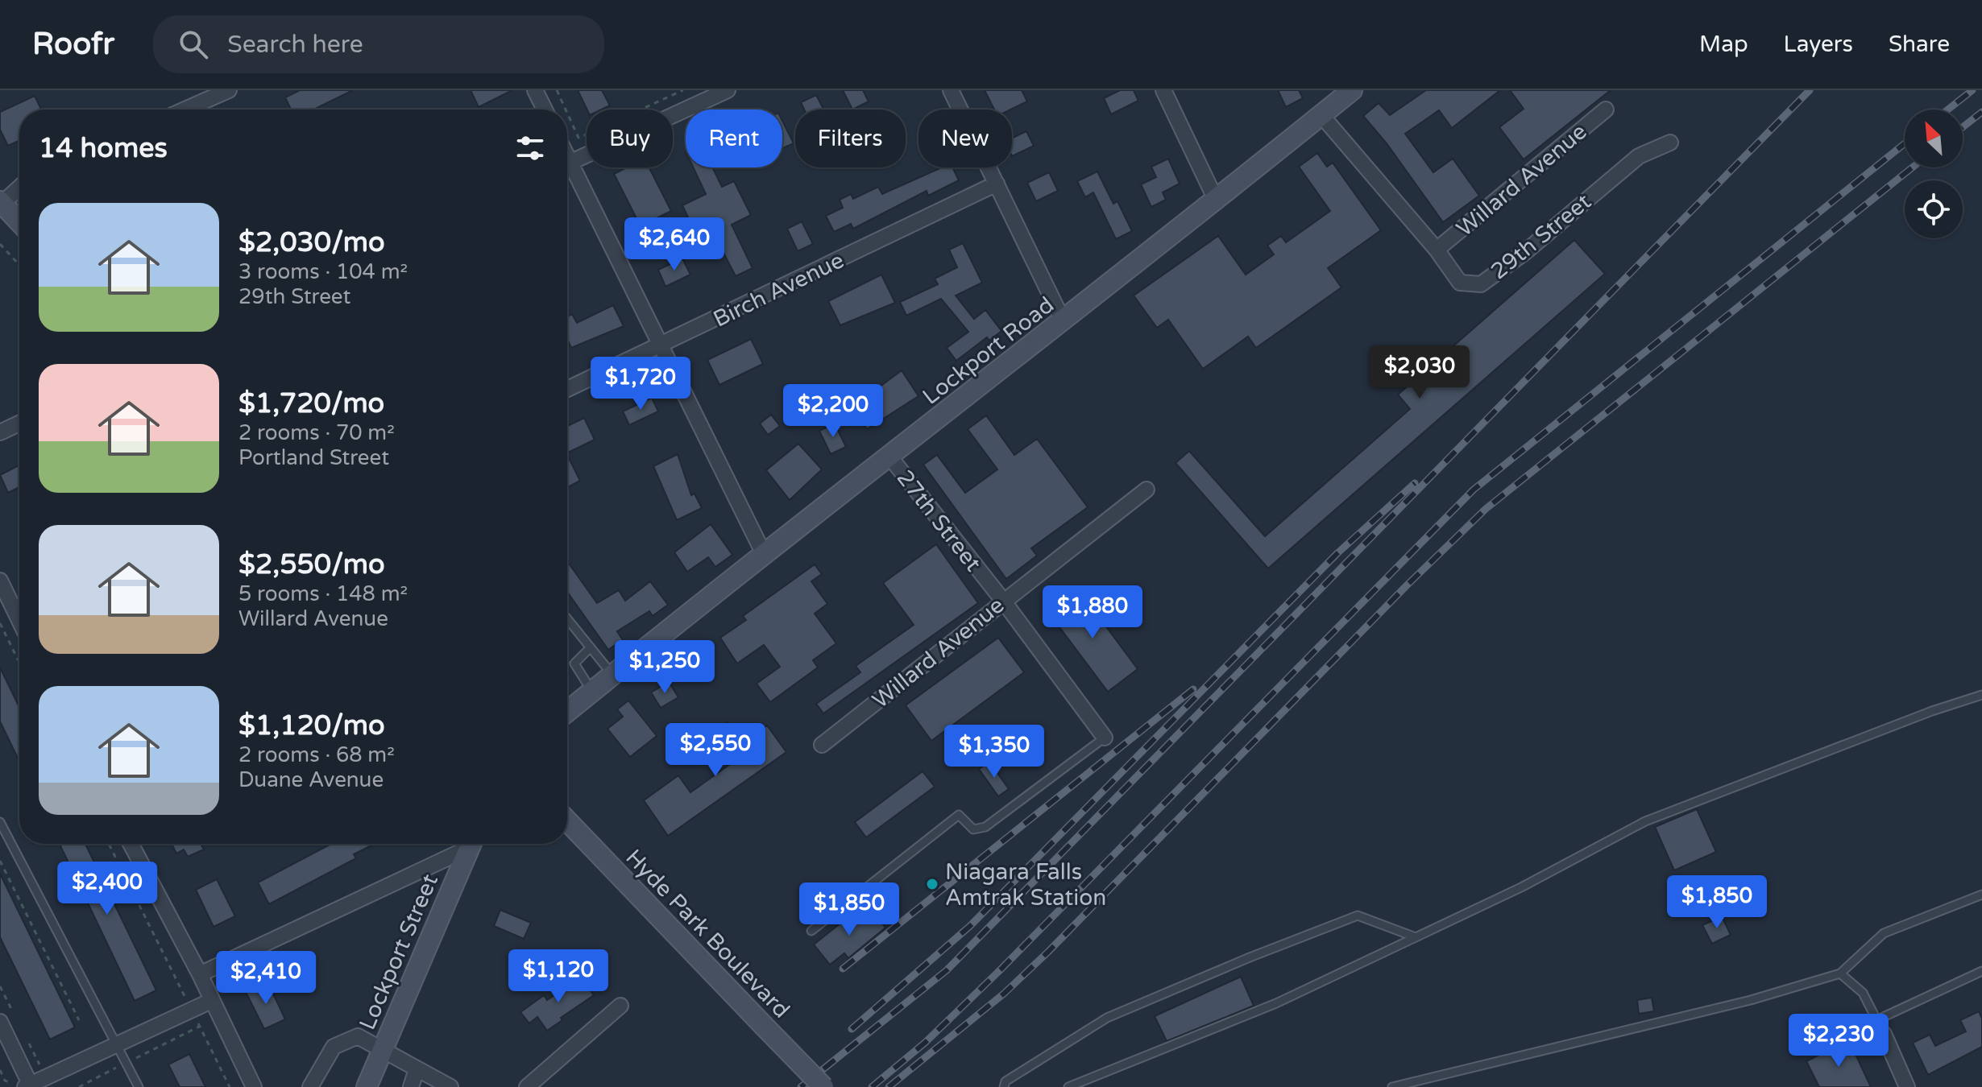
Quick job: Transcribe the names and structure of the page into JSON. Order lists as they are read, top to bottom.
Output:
{
  "streets": {
    "street": [
      "Willard Avenue",
      "29th Street",
      "Birch Avenue",
      "Lockport Road",
      "27th Street",
      "Hyde Park Boulevard",
      "Lockport Street"
    ]
  },
  "crossings": [
    ["Willard Avenue", "29th Street"],
    ["Willard Avenue", "27th Street"],
    ["29th Street", "Lockport Road"],
    ["Lockport Road", "27th Street"]
  ],
  "places": ["Niagara Falls Amtrak Station"],
  "north": "top left",
  "page": {
    "header": "Roofr",
    "search": "Search here",
    "nav": ["Map", "Layers", "Share"],
    "chip": [
      "Buy",
      "Rent",
      "Filters",
      "New"
    ],
    "heading": "14 homes",
    "list": [
      {
        "name": "$2,030/mo",
        "note": "3 rooms · 104 m² · 29th Street"
      },
      {
        "name": "$1,720/mo",
        "note": "2 rooms · 70 m² · Portland Street"
      },
      {
        "name": "$2,550/mo",
        "note": "5 rooms · 148 m² · Willard Avenue"
      },
      {
        "name": "$1,120/mo",
        "note": "2 rooms · 68 m² · Duane Avenue"
      }
    ],
    "price": [
      "$2,640",
      "$2,030",
      "$1,720",
      "$2,200",
      "$1,880",
      "$1,250",
      "$2,550",
      "$1,350",
      "$2,400",
      "$1,850",
      "$1,850",
      "$1,120",
      "$2,410",
      "$2,230"
    ]
  }
}
